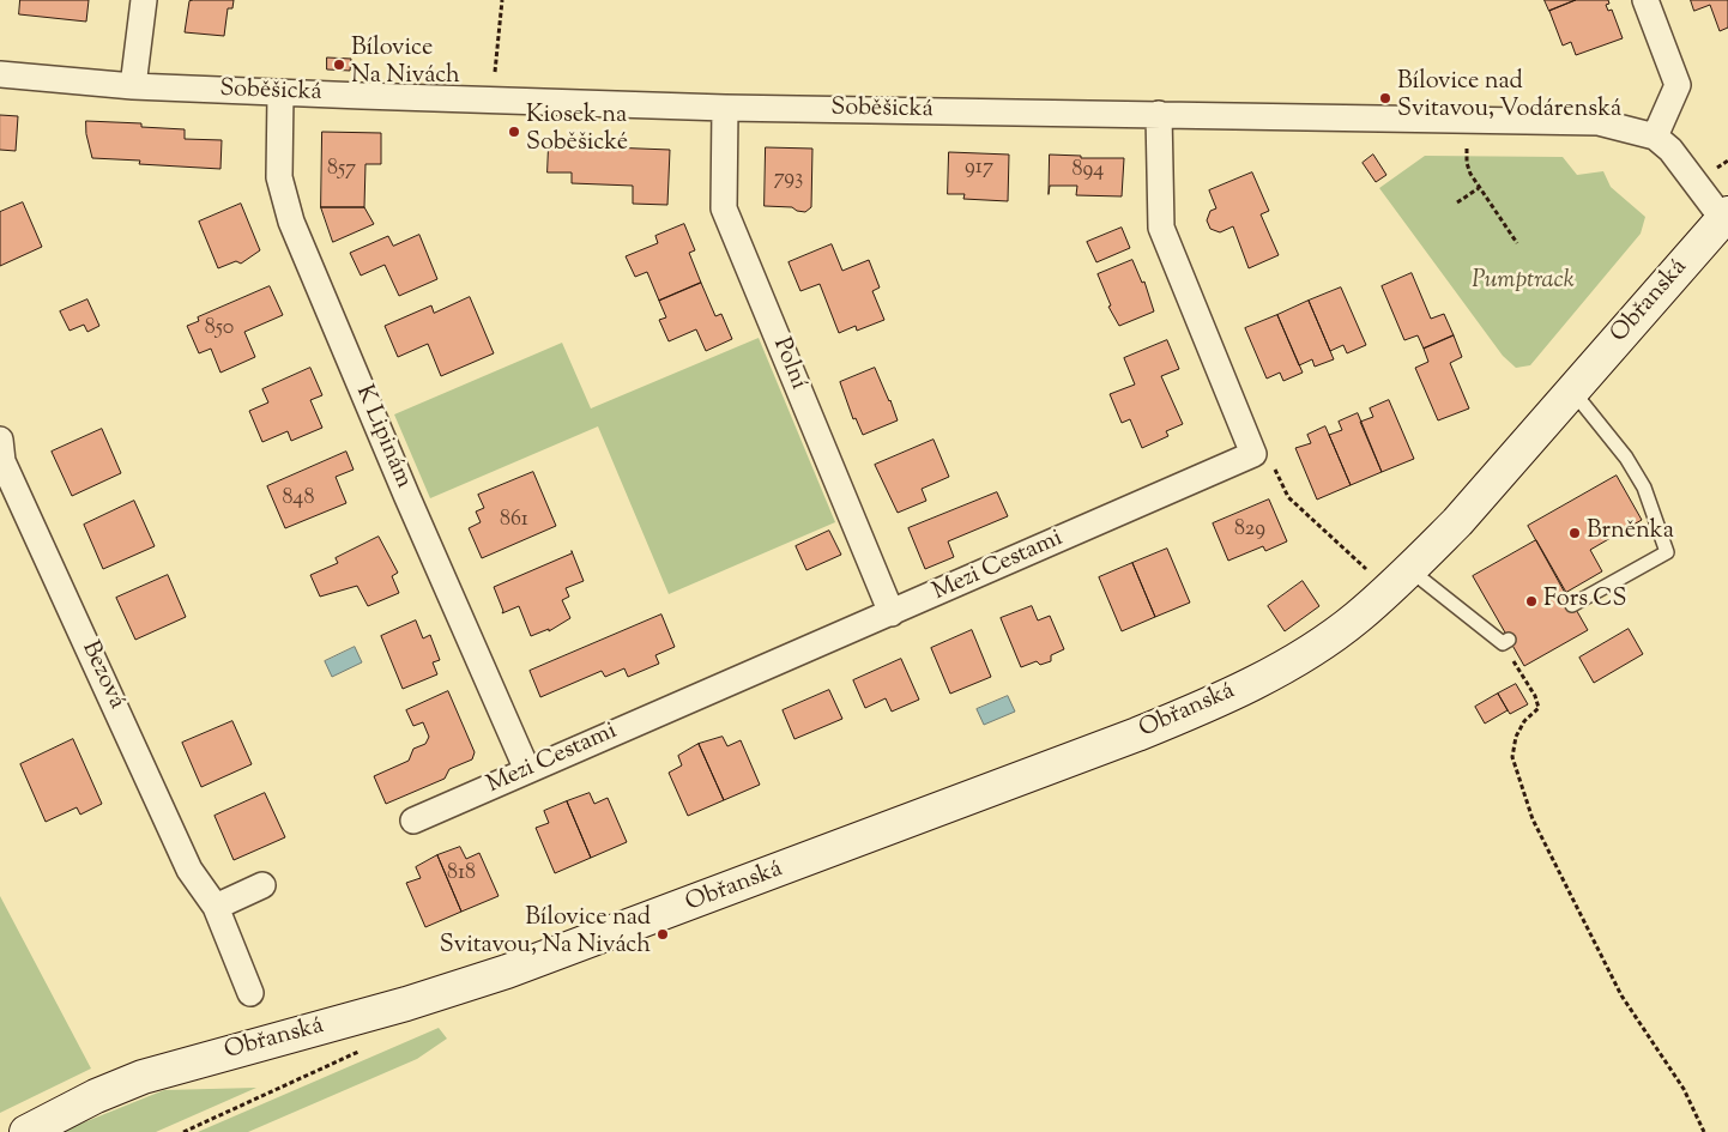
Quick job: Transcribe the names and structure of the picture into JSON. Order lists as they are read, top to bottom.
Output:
{
  "streets": {
    "main road": ["Obřanská"],
    "street": [
      "Soběšická",
      "Polní",
      "K Lipinám",
      "Mezi Cestami",
      "Bezová"
    ]
  },
  "crossings": [
    ["Soběšická", "Obřanská"],
    ["Soběšická", "Polní"],
    ["Soběšická", "K Lipinám"],
    ["Polní", "Mezi Cestami"],
    ["K Lipinám", "Mezi Cestami"]
  ],
  "parks": ["Pumptrack"],
  "places": [
    "Bílovice Na Nivách",
    "Bílovice nad Svitavou, Vodárenská",
    "Kiosek na Soběšické",
    "Brněnka",
    "Fors CS",
    "Bílovice nad Svitavou, Na Nivách"
  ],
  "house_numbers": [
    "917",
    "857",
    "894",
    "793",
    "850",
    "848",
    "861",
    "829",
    "818"
  ]
}
